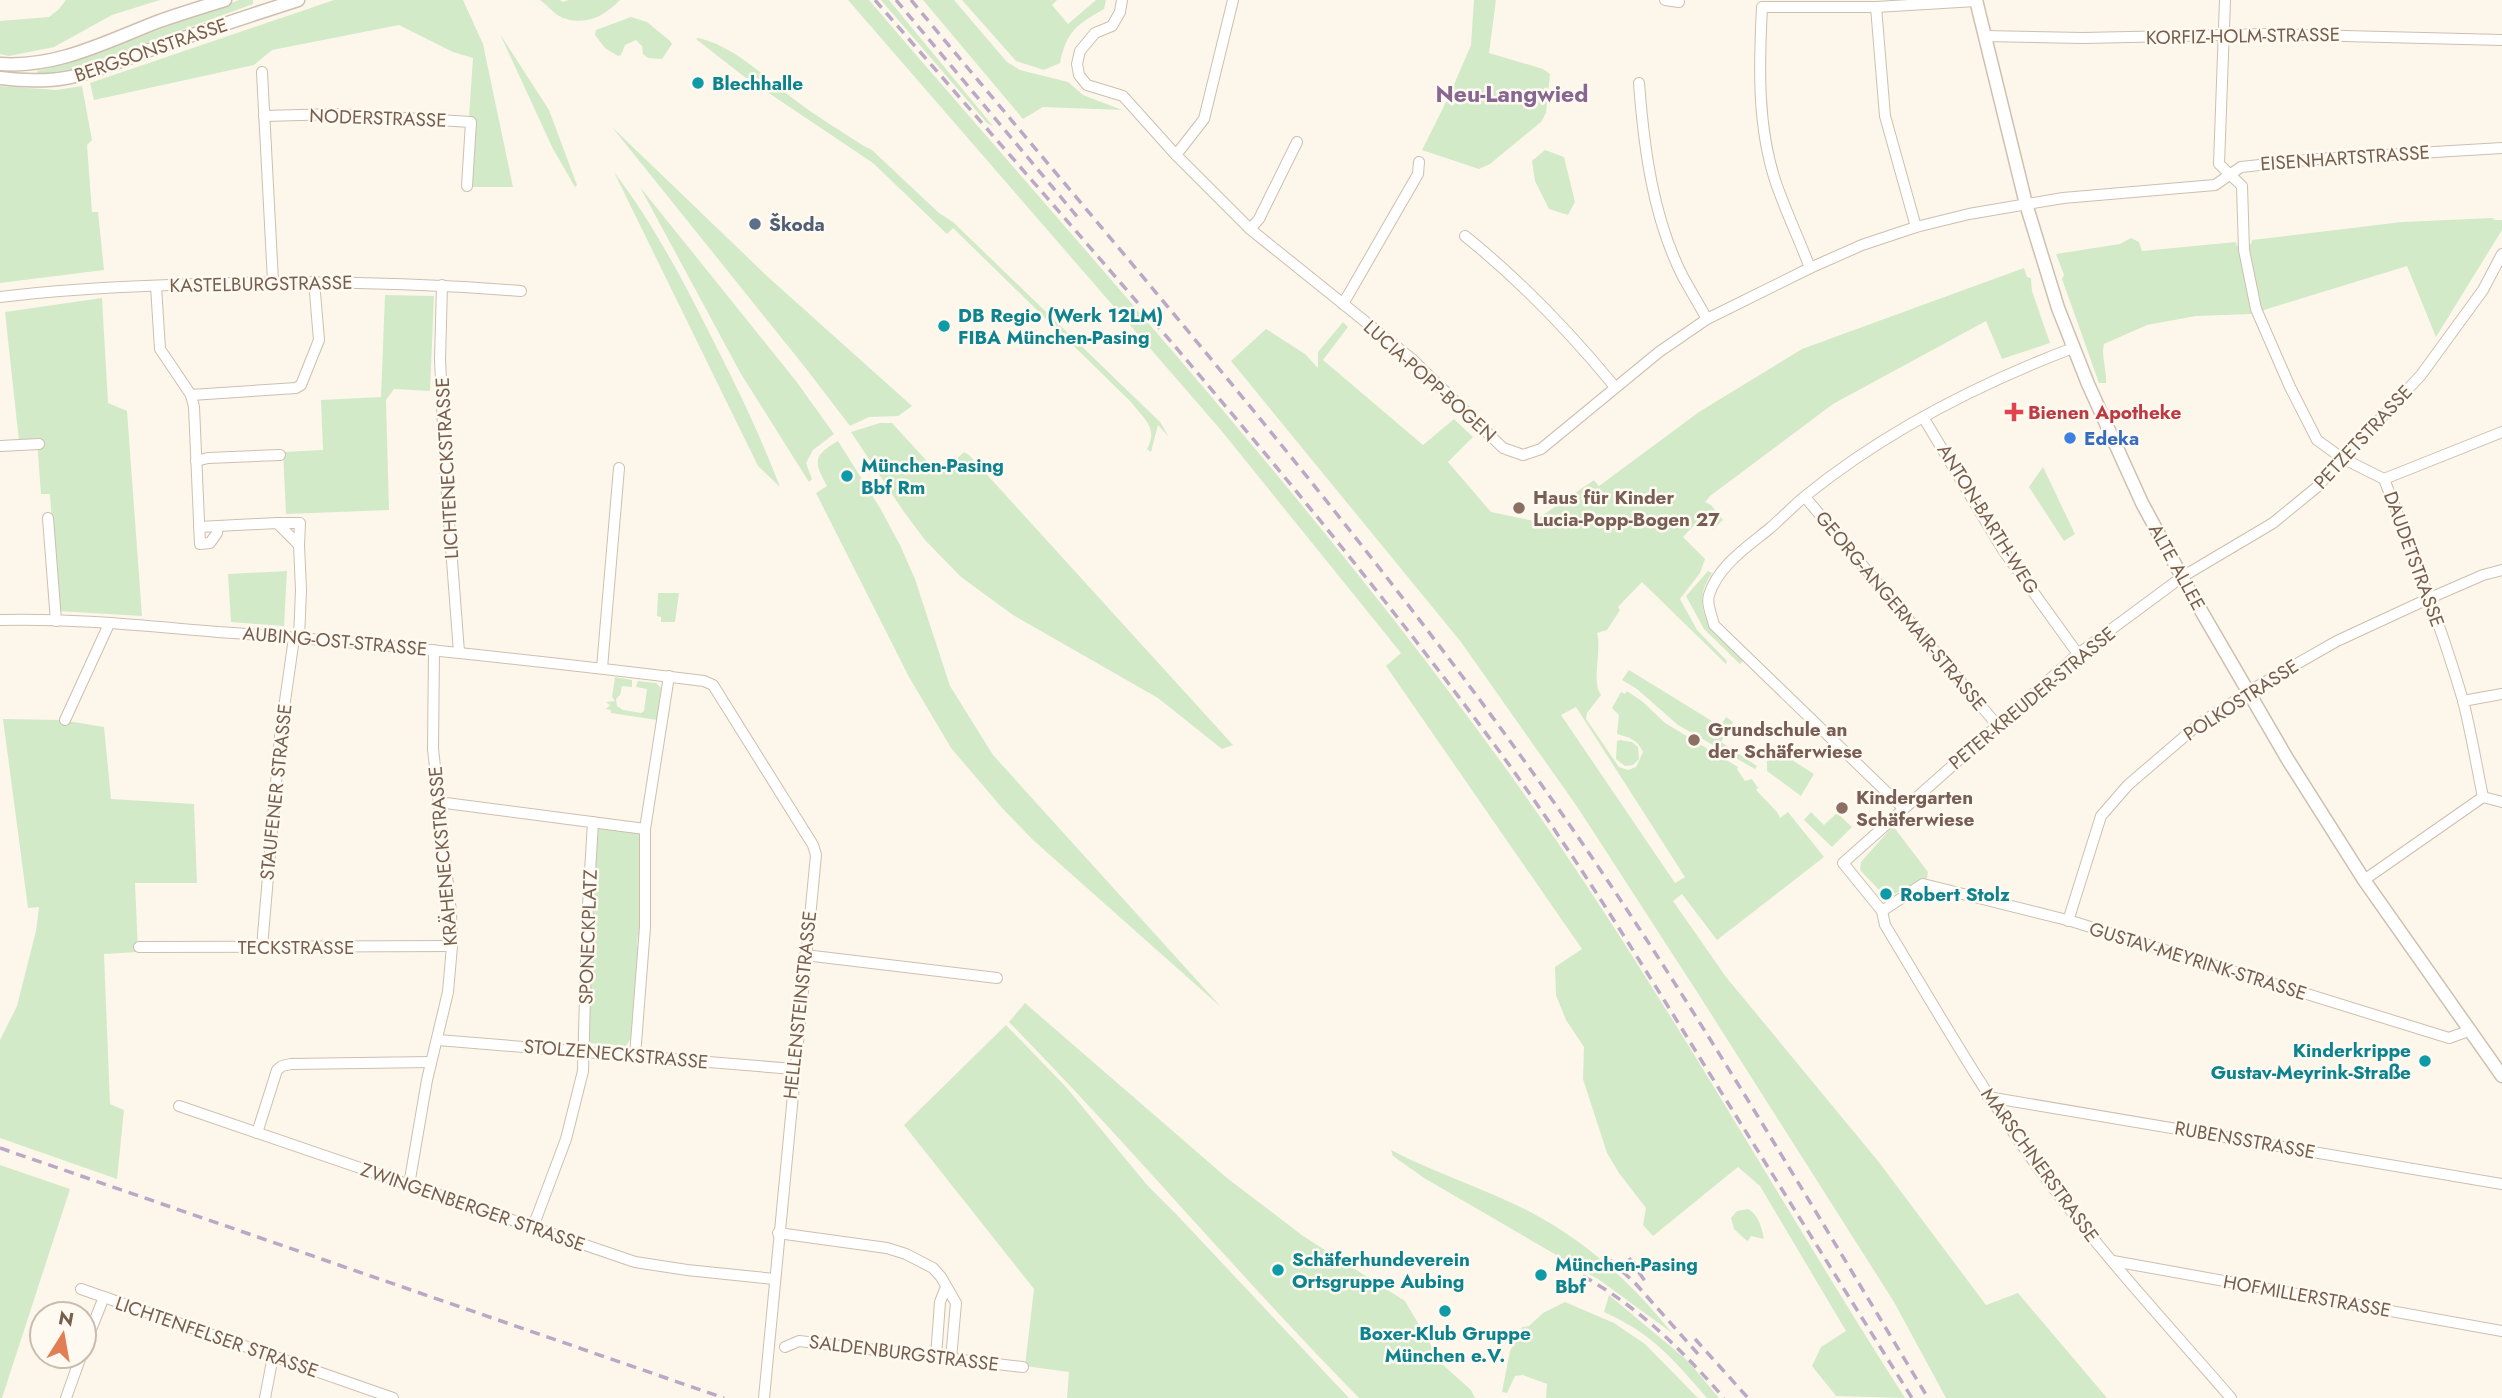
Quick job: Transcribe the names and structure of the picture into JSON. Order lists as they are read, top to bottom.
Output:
{
  "streets": {
    "street": [
      "KORFIZ-HOLM-STRASSE",
      "BERGSONSTRASSE",
      "NODERSTRASSE",
      "EISENHARTSTRASSE",
      "KASTELBURGSTRASSE",
      "LUCIA-POPP-BOGEN",
      "PETZETSTRASSE",
      "LICHTENECKSTRASSE",
      "ANTON-BARTH-WEG",
      "DAUDETSTRASSE",
      "ALTE ALLEE",
      "GEORG-ANGERMAIR-STRASSE",
      "AUBING-OST-STRASSE",
      "PETER-KREUDER-STRASSE",
      "POLKOSTRASSE",
      "STAUFENER STRASSE",
      "KRÄHENECKSTRASSE",
      "SPONECKPLATZ",
      "TECKSTRASSE",
      "GUSTAV-MEYRINK-STRASSE",
      "HELLENSTEINSTRASSE",
      "STOLZENECKSTRASSE",
      "RUBENSSTRASSE",
      "MARSCHNERSTRASSE",
      "ZWINGENBERGER STRASSE",
      "HOFMILLERSTRASSE",
      "LICHTENFELSER STRASSE",
      "SALDENBURGSTRASSE"
    ]
  },
  "crossings": [
    ["KORFIZ-HOLM-STRASSE", "DAUDETSTRASSE"],
    ["KORFIZ-HOLM-STRASSE", "ALTE ALLEE"],
    ["EISENHARTSTRASSE", "LUCIA-POPP-BOGEN"],
    ["EISENHARTSTRASSE", "DAUDETSTRASSE"],
    ["EISENHARTSTRASSE", "ALTE ALLEE"],
    ["KASTELBURGSTRASSE", "LICHTENECKSTRASSE"],
    ["LUCIA-POPP-BOGEN", "ALTE ALLEE"],
    ["PETZETSTRASSE", "DAUDETSTRASSE"],
    ["PETZETSTRASSE", "ALTE ALLEE"],
    ["PETZETSTRASSE", "PETER-KREUDER-STRASSE"],
    ["LICHTENECKSTRASSE", "AUBING-OST-STRASSE"],
    ["ANTON-BARTH-WEG", "PETER-KREUDER-STRASSE"],
    ["DAUDETSTRASSE", "POLKOSTRASSE"],
    ["ALTE ALLEE", "PETER-KREUDER-STRASSE"],
    ["ALTE ALLEE", "POLKOSTRASSE"],
    ["ALTE ALLEE", "GUSTAV-MEYRINK-STRASSE"],
    ["GEORG-ANGERMAIR-STRASSE", "PETER-KREUDER-STRASSE"],
    ["AUBING-OST-STRASSE", "STAUFENER STRASSE"],
    ["AUBING-OST-STRASSE", "KRÄHENECKSTRASSE"],
    ["AUBING-OST-STRASSE", "HELLENSTEINSTRASSE"],
    ["PETER-KREUDER-STRASSE", "MARSCHNERSTRASSE"],
    ["POLKOSTRASSE", "GUSTAV-MEYRINK-STRASSE"],
    ["STAUFENER STRASSE", "TECKSTRASSE"],
    ["KRÄHENECKSTRASSE", "TECKSTRASSE"],
    ["KRÄHENECKSTRASSE", "STOLZENECKSTRASSE"],
    ["KRÄHENECKSTRASSE", "ZWINGENBERGER STRASSE"],
    ["SPONECKPLATZ", "STOLZENECKSTRASSE"],
    ["SPONECKPLATZ", "ZWINGENBERGER STRASSE"],
    ["GUSTAV-MEYRINK-STRASSE", "MARSCHNERSTRASSE"],
    ["HELLENSTEINSTRASSE", "STOLZENECKSTRASSE"],
    ["HELLENSTEINSTRASSE", "ZWINGENBERGER STRASSE"],
    ["RUBENSSTRASSE", "MARSCHNERSTRASSE"],
    ["MARSCHNERSTRASSE", "HOFMILLERSTRASSE"]
  ],
  "districts": ["Neu-Langwied"],
  "places": {
    "other": [
      "Blechhalle",
      "Škoda",
      "DB Regio (Werk 12LM) FIBA München-Pasing",
      "Edeka",
      "München-Pasing Bbf Rm",
      "Haus für Kinder Lucia-Popp-Bogen 27",
      "Grundschule an der Schäferwiese",
      "Kindergarten Schäferwiese",
      "Robert Stolz",
      "Kinderkrippe Gustav-Meyrink-Straße",
      "Schäferhundeverein Ortsgruppe Aubing",
      "München-Pasing Bbf",
      "Boxer-Klub Gruppe München e.V."
    ],
    "health": ["Bienen Apotheke"]
  },
  "north": "top"
}
